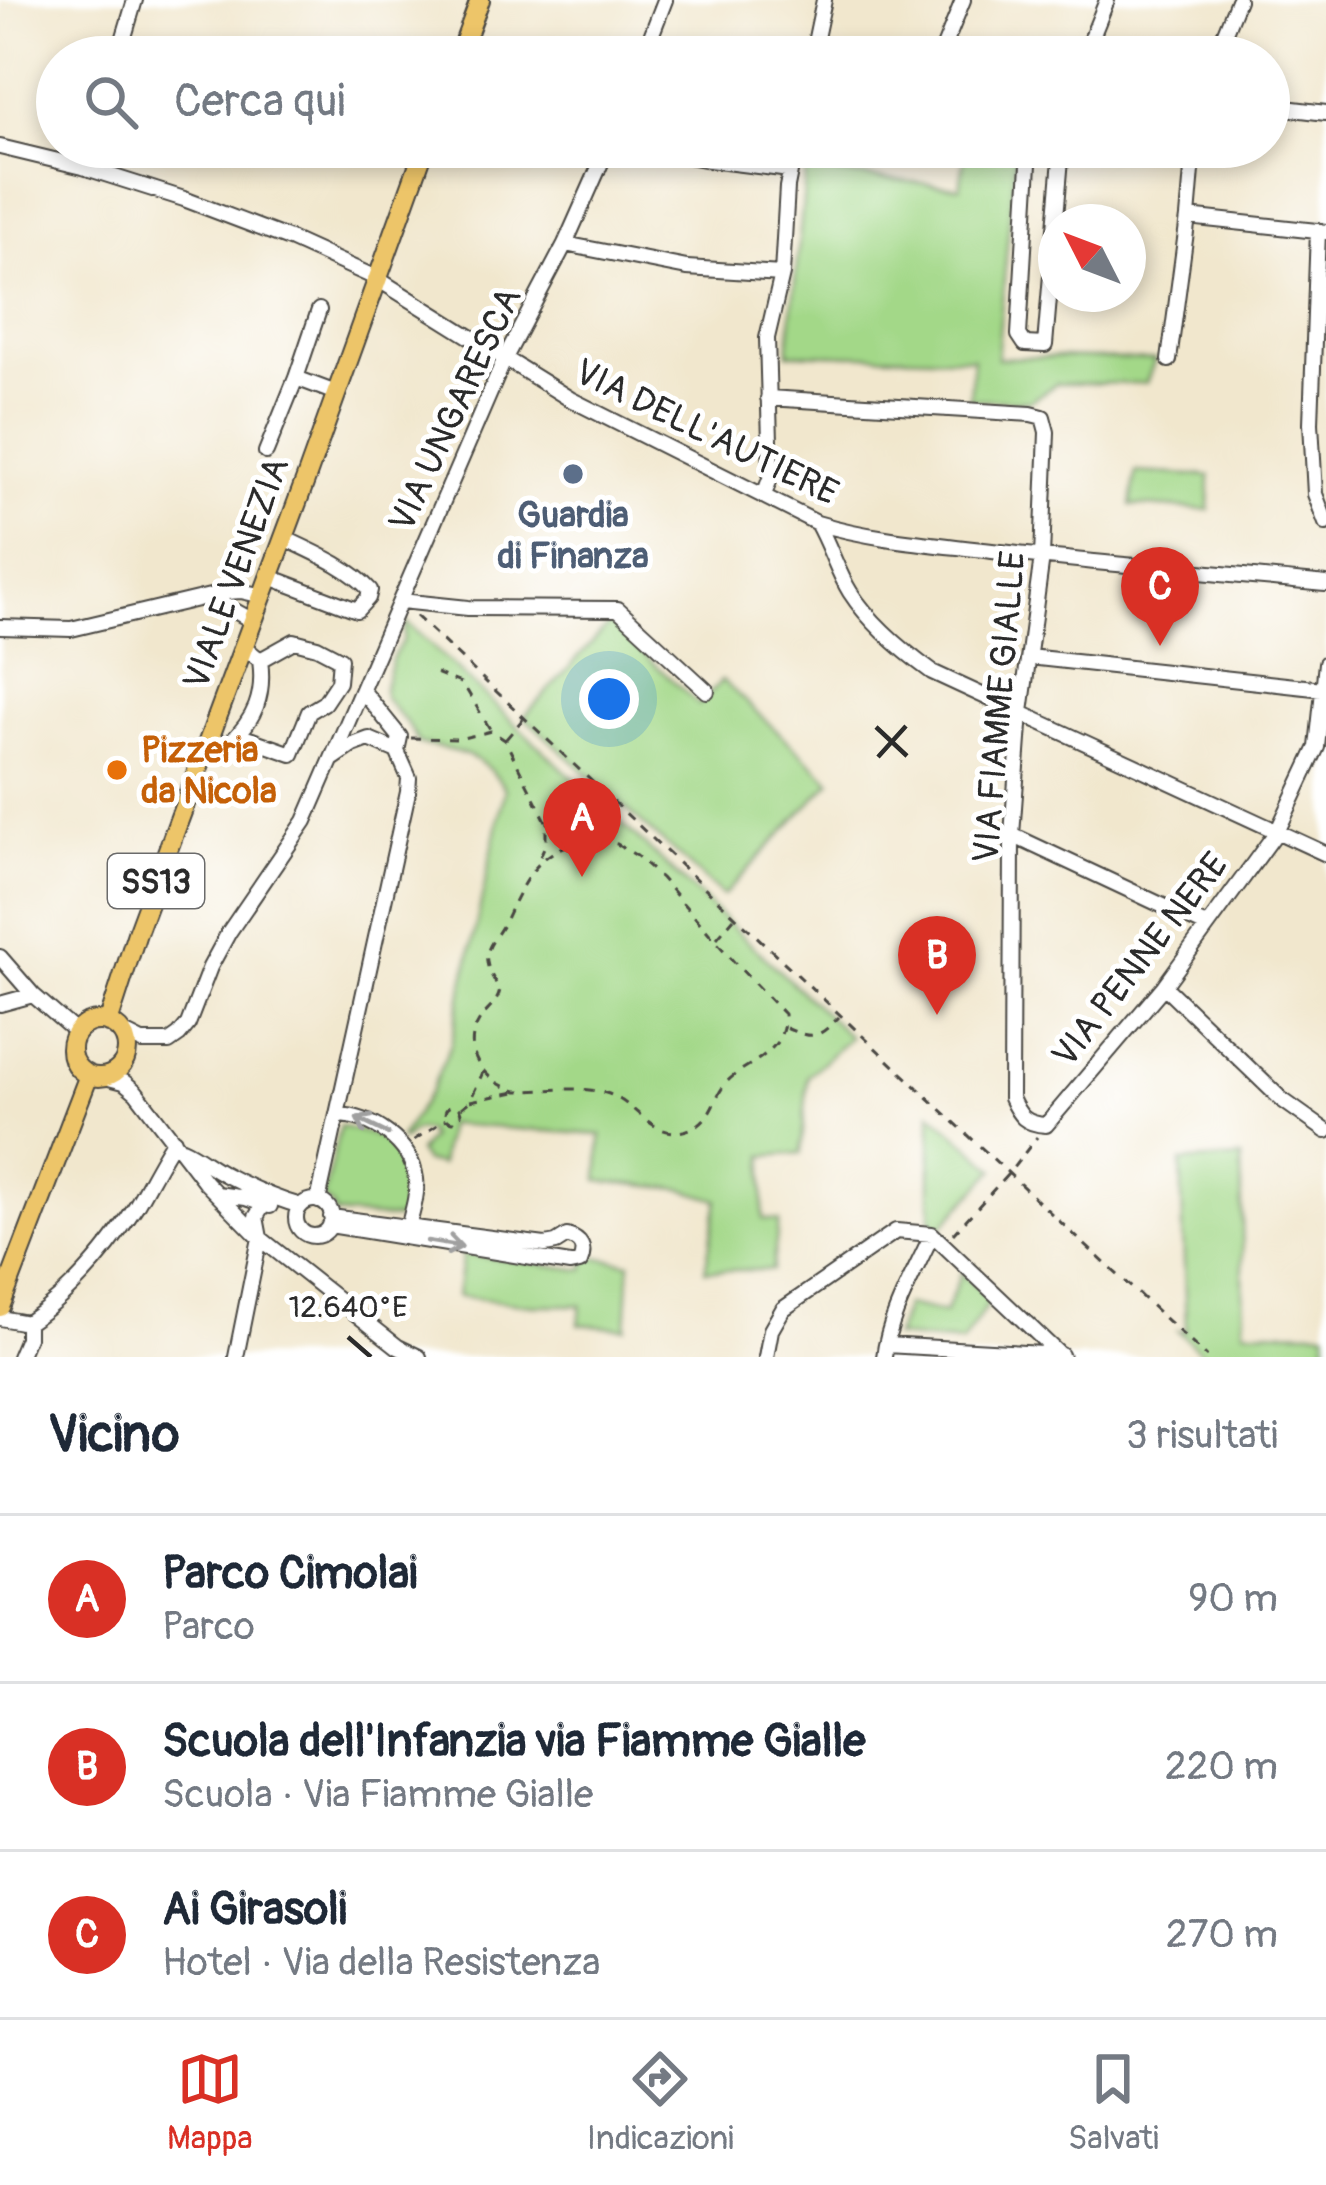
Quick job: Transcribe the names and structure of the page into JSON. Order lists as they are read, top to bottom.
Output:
{
  "streets": {
    "main road": ["VIALE VENEZIA", "SS13"],
    "street": [
      "VIA UNGARESCA",
      "VIA DELL'AUTIERE",
      "VIA FIAMME GIALLE",
      "VIA PENNE NERE"
    ]
  },
  "crossings": [
    ["VIA UNGARESCA", "VIA DELL'AUTIERE"],
    ["VIA UNGARESCA", "VIALE VENEZIA"],
    ["VIA DELL'AUTIERE", "VIALE VENEZIA"],
    ["VIA DELL'AUTIERE", "VIA FIAMME GIALLE"],
    ["VIA FIAMME GIALLE", "VIA PENNE NERE"]
  ],
  "places": ["Guardia di Finanza", "Pizzeria da Nicola"],
  "north": "top left",
  "page": {
    "search": "Cerca qui",
    "pins": ["C", "A", "B"],
    "heading": ["Vicino", "3 risultati"],
    "list": [
      {
        "mark": "A",
        "name": "Parco Cimolai",
        "note": "Parco",
        "value": "90 m"
      },
      {
        "mark": "B",
        "name": "Scuola dell'Infanzia via Fiamme Gialle",
        "note": "Scuola · Via Fiamme Gialle",
        "value": "220 m"
      },
      {
        "mark": "C",
        "name": "Ai Girasoli",
        "note": "Hotel · Via della Resistenza",
        "value": "270 m"
      }
    ],
    "nav": ["Mappa", "Indicazioni", "Salvati"]
  },
  "coordinates": ["12.640°E"]
}
